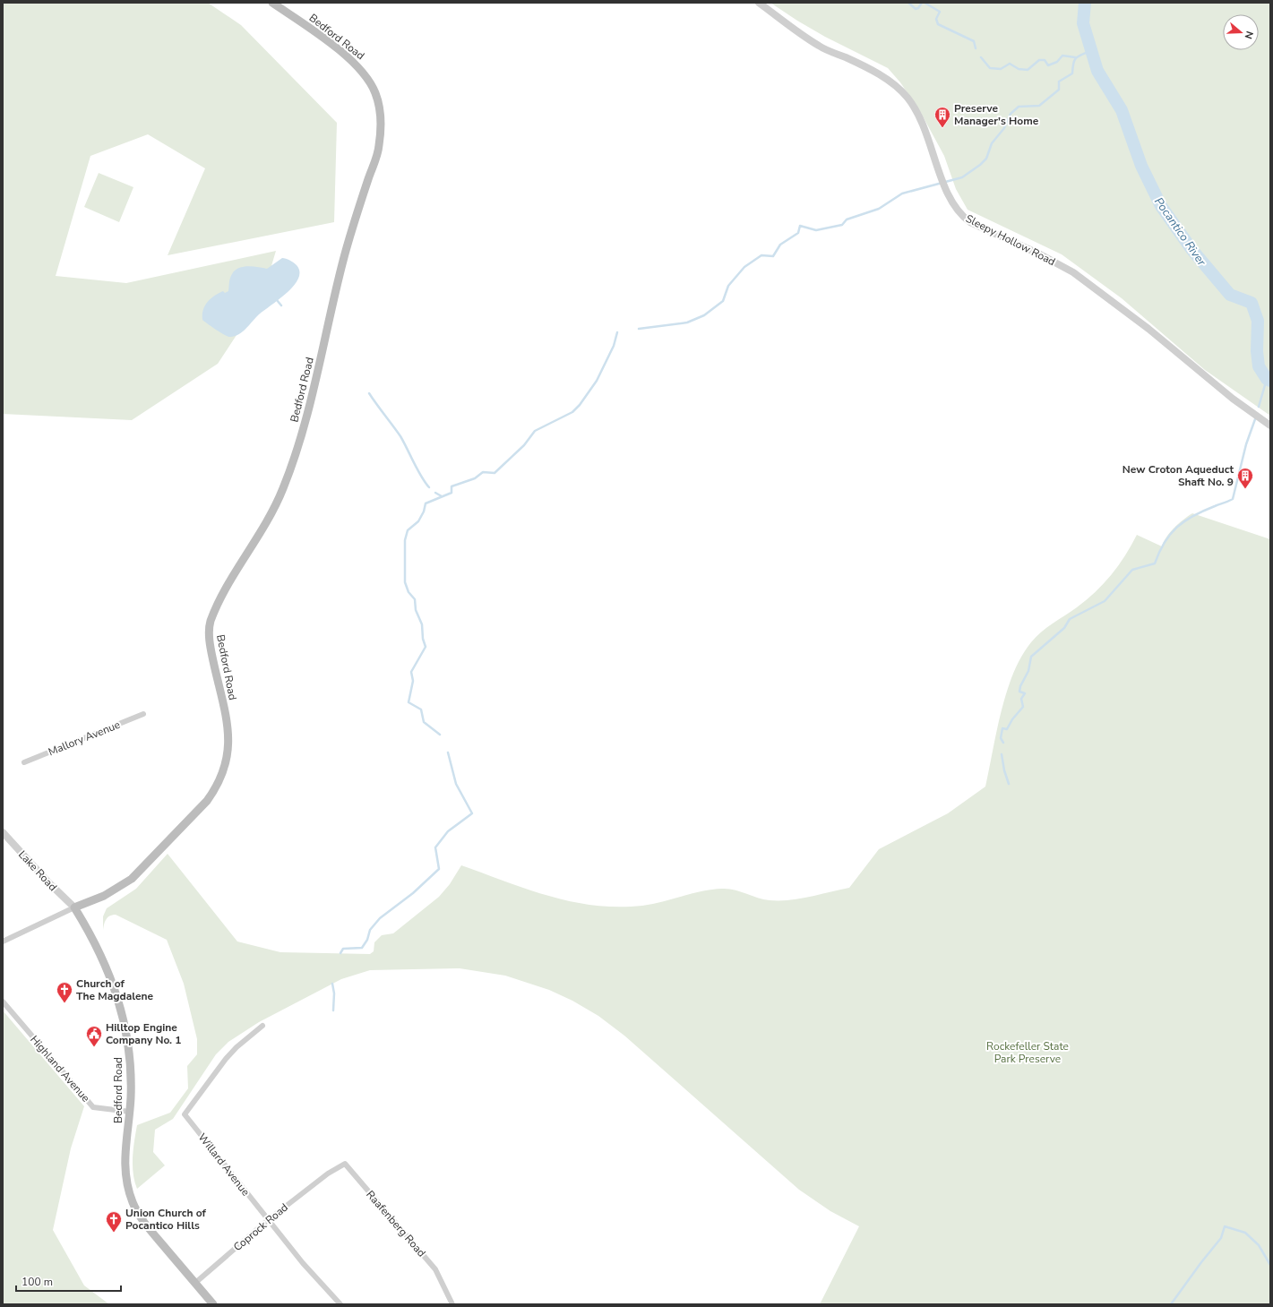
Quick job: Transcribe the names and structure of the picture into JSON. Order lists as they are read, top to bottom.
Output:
{
  "streets": {
    "main road": ["Bedford Road"],
    "street": [
      "Sleepy Hollow Road",
      "Mallory Avenue",
      "Lake Road",
      "Highland Avenue",
      "Willard Avenue",
      "Raafenberg Road",
      "Coprock Road"
    ]
  },
  "crossings": [
    ["Bedford Road", "Lake Road"],
    ["Bedford Road", "Highland Avenue"],
    ["Bedford Road", "Coprock Road"],
    ["Willard Avenue", "Coprock Road"],
    ["Raafenberg Road", "Coprock Road"]
  ],
  "water": ["Pocantico River"],
  "parks": ["Rockefeller State Park Preserve"],
  "places": {
    "building": ["Preserve Manager's Home", "New Croton Aqueduct Shaft No. 9"],
    "church": ["Church of The Magdalene", "Union Church of Pocantico Hills"],
    "public building": ["Hilltop Engine Company No. 1"]
  },
  "scale_bar": "100 m",
  "north": "right"
}
